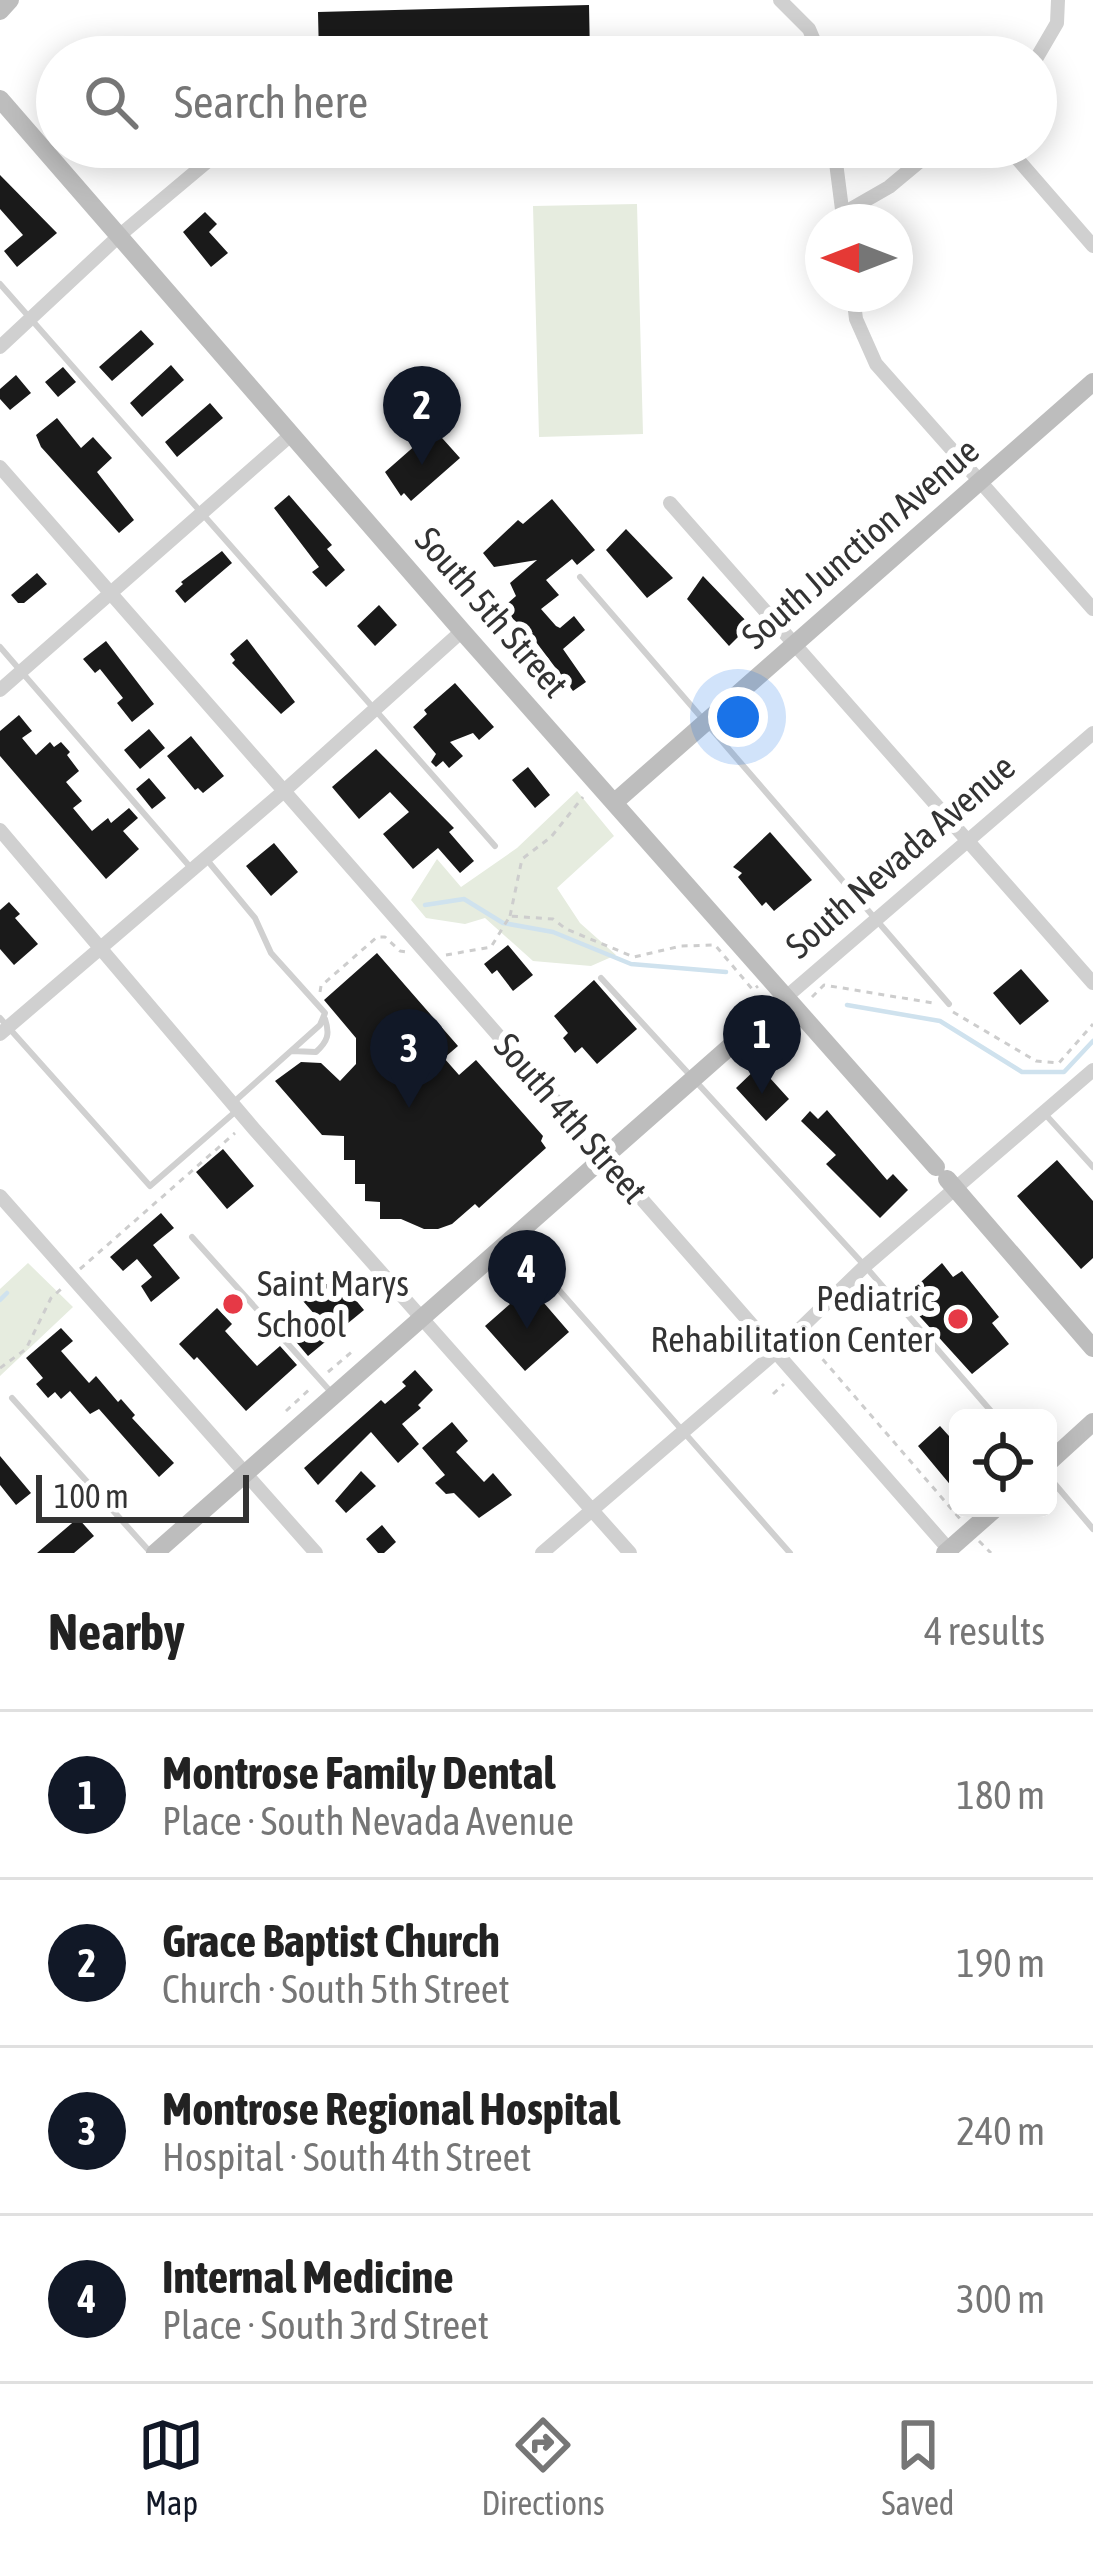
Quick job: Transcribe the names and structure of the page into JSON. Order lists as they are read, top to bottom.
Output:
{
  "streets": {
    "street": [
      "South Junction Avenue",
      "South 5th Street",
      "South Nevada Avenue",
      "South 4th Street"
    ]
  },
  "crossings": [
    ["South Junction Avenue", "South 5th Street"],
    ["South 5th Street", "South Nevada Avenue"],
    ["South Nevada Avenue", "South 4th Street"]
  ],
  "places": ["Saint Marys School", "Pediatric Rehabilitation Center"],
  "scale_bar": "100 m",
  "north": "left",
  "page": {
    "search": "Search here",
    "pins": [
      "2",
      "1",
      "3",
      "4"
    ],
    "scale": "100 m",
    "heading": ["Nearby", "4 results"],
    "list": [
      {
        "mark": "1",
        "name": "Montrose Family Dental",
        "note": "Place · South Nevada Avenue",
        "value": "180 m"
      },
      {
        "mark": "2",
        "name": "Grace Baptist Church",
        "note": "Church · South 5th Street",
        "value": "190 m"
      },
      {
        "mark": "3",
        "name": "Montrose Regional Hospital",
        "note": "Hospital · South 4th Street",
        "value": "240 m"
      },
      {
        "mark": "4",
        "name": "Internal Medicine",
        "note": "Place · South 3rd Street",
        "value": "300 m"
      }
    ],
    "nav": ["Map", "Directions", "Saved"]
  }
}
